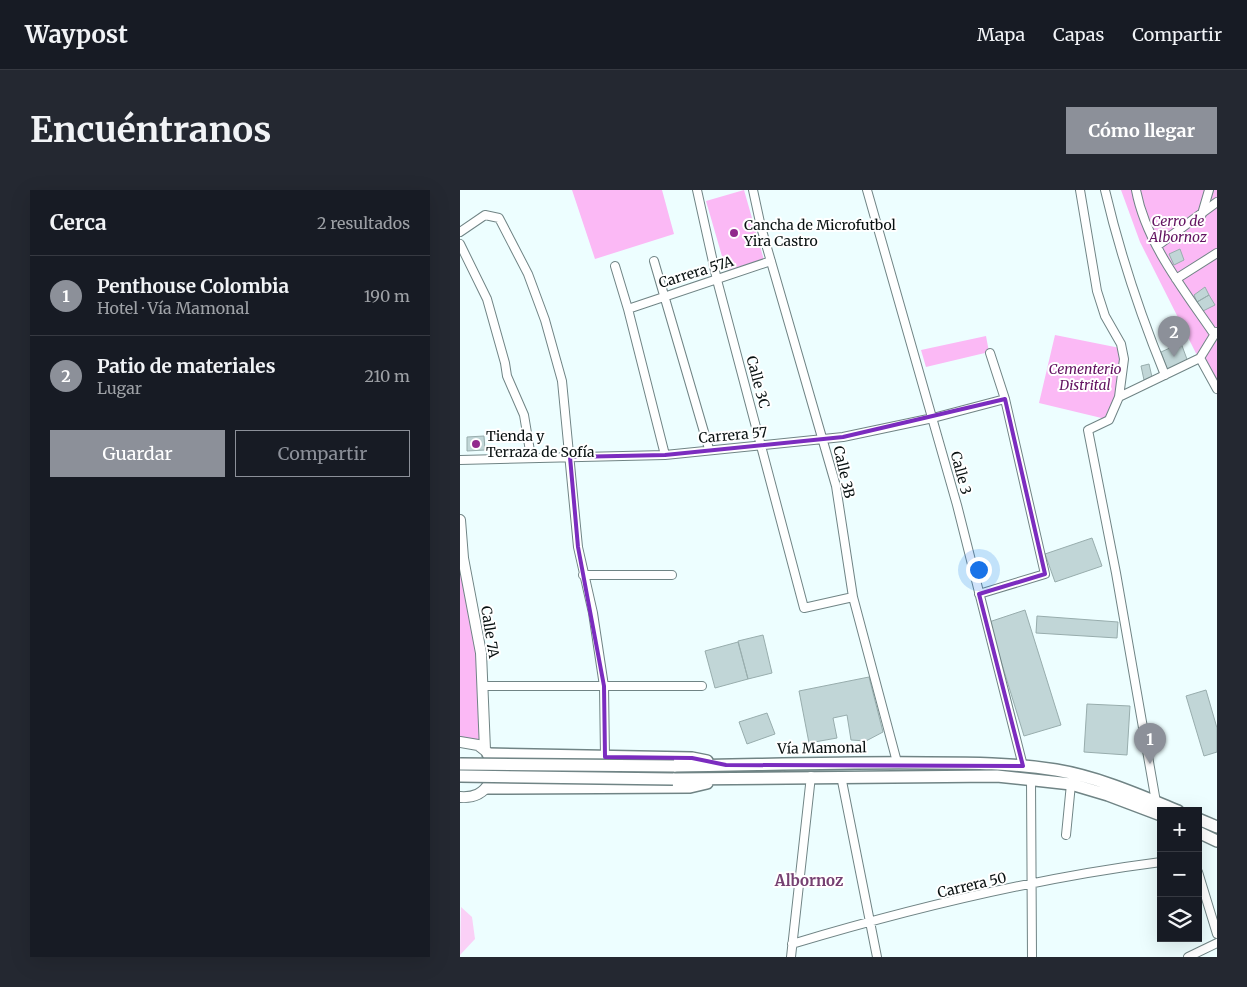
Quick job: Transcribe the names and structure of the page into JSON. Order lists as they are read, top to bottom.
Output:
{
  "streets": {
    "main road": ["Vía Mamonal"],
    "street": [
      "Carrera 57A",
      "Calle 3C",
      "Carrera 57",
      "Calle 3B",
      "Calle 3",
      "Calle 7A",
      "Carrera 50"
    ]
  },
  "crossings": [
    ["Carrera 57A", "Calle 3C"],
    ["Carrera 57A", "Calle 3B"],
    ["Calle 3C", "Carrera 57"],
    ["Calle 3C", "Calle 3B"],
    ["Carrera 57", "Calle 3B"],
    ["Carrera 57", "Calle 3"],
    ["Calle 3B", "Vía Mamonal"],
    ["Calle 3", "Vía Mamonal"]
  ],
  "districts": ["Albornoz"],
  "parks": ["Cerro de Albornoz", "Cementerio Distrital"],
  "places": ["Cancha de Microfutbol Yira Castro", "Tienda y Terraza de Sofía"],
  "page": {
    "header": "Waypost",
    "nav": ["Mapa", "Capas", "Compartir"],
    "buttons": [
      "Cómo llegar",
      ["Guardar", "Compartir"]
    ],
    "title": "Encuéntranos",
    "heading": ["Cerca", "2 resultados"],
    "list": [
      {
        "mark": "1",
        "name": "Penthouse Colombia",
        "note": "Hotel · Vía Mamonal",
        "value": "190 m"
      },
      {
        "mark": "2",
        "name": "Patio de materiales",
        "note": "Lugar",
        "value": "210 m"
      }
    ],
    "pins": ["2", "1"],
    "map_buttons": ["+", "−"]
  }
}
